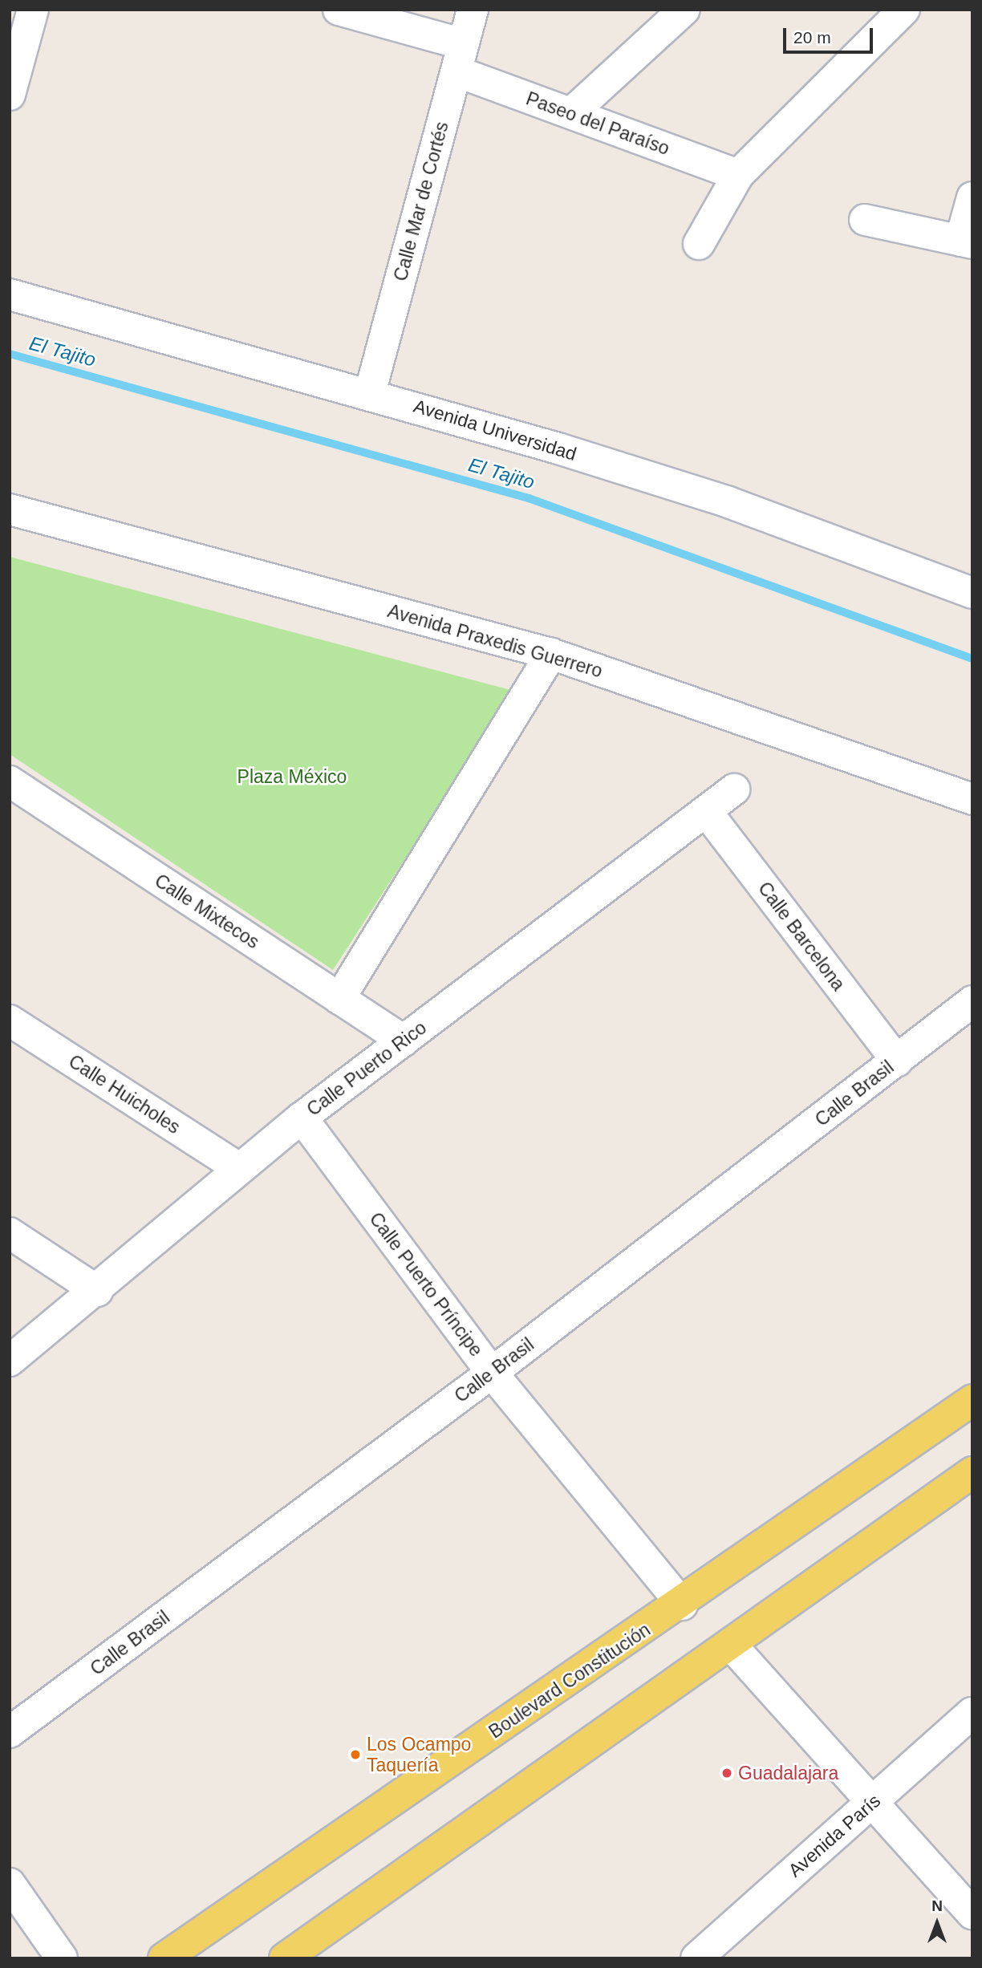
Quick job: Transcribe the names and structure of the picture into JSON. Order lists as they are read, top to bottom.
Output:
{
  "streets": {
    "main road": ["Boulevard Constitución"],
    "street": [
      "Paseo del Paraíso",
      "Calle Mar de Cortés",
      "Avenida Universidad",
      "Avenida Praxedis Guerrero",
      "Calle Mixtecos",
      "Calle Barcelona",
      "Calle Puerto Rico",
      "Calle Brasil",
      "Calle Huicholes",
      "Calle Puerto Príncipe",
      "Avenida París"
    ]
  },
  "crossings": [
    ["Paseo del Paraíso", "Calle Mar de Cortés"],
    ["Calle Mar de Cortés", "Avenida Universidad"],
    ["Calle Mixtecos", "Calle Puerto Rico"],
    ["Calle Barcelona", "Calle Puerto Rico"],
    ["Calle Barcelona", "Calle Brasil"],
    ["Calle Puerto Rico", "Calle Huicholes"],
    ["Calle Puerto Rico", "Calle Puerto Príncipe"],
    ["Calle Brasil", "Calle Puerto Príncipe"],
    ["Calle Puerto Príncipe", "Boulevard Constitución"]
  ],
  "water": ["El Tajito"],
  "parks": ["Plaza México"],
  "places": ["Los Ocampo Taquería", "Guadalajara"],
  "scale_bar": "20 m",
  "north": "top"
}
